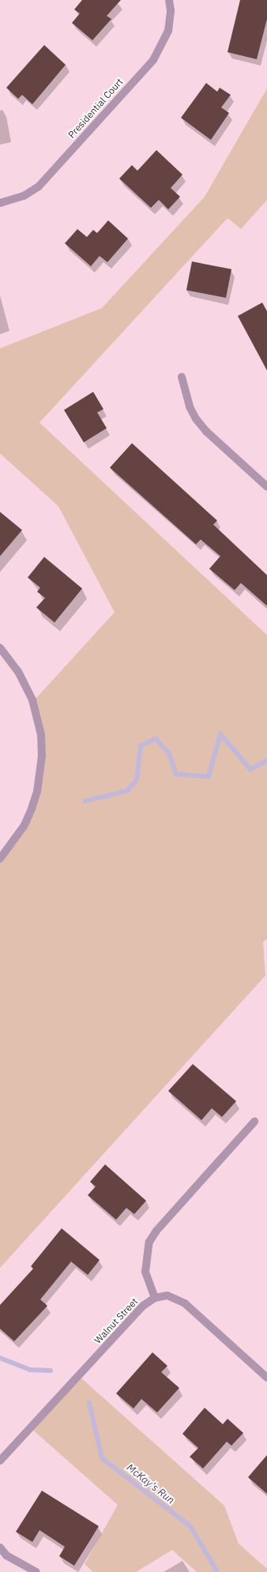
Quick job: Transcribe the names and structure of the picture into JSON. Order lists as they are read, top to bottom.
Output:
{
  "streets": {
    "street": ["Presidential Court", "Walnut Street"]
  },
  "water": ["McKay's Run"]
}
